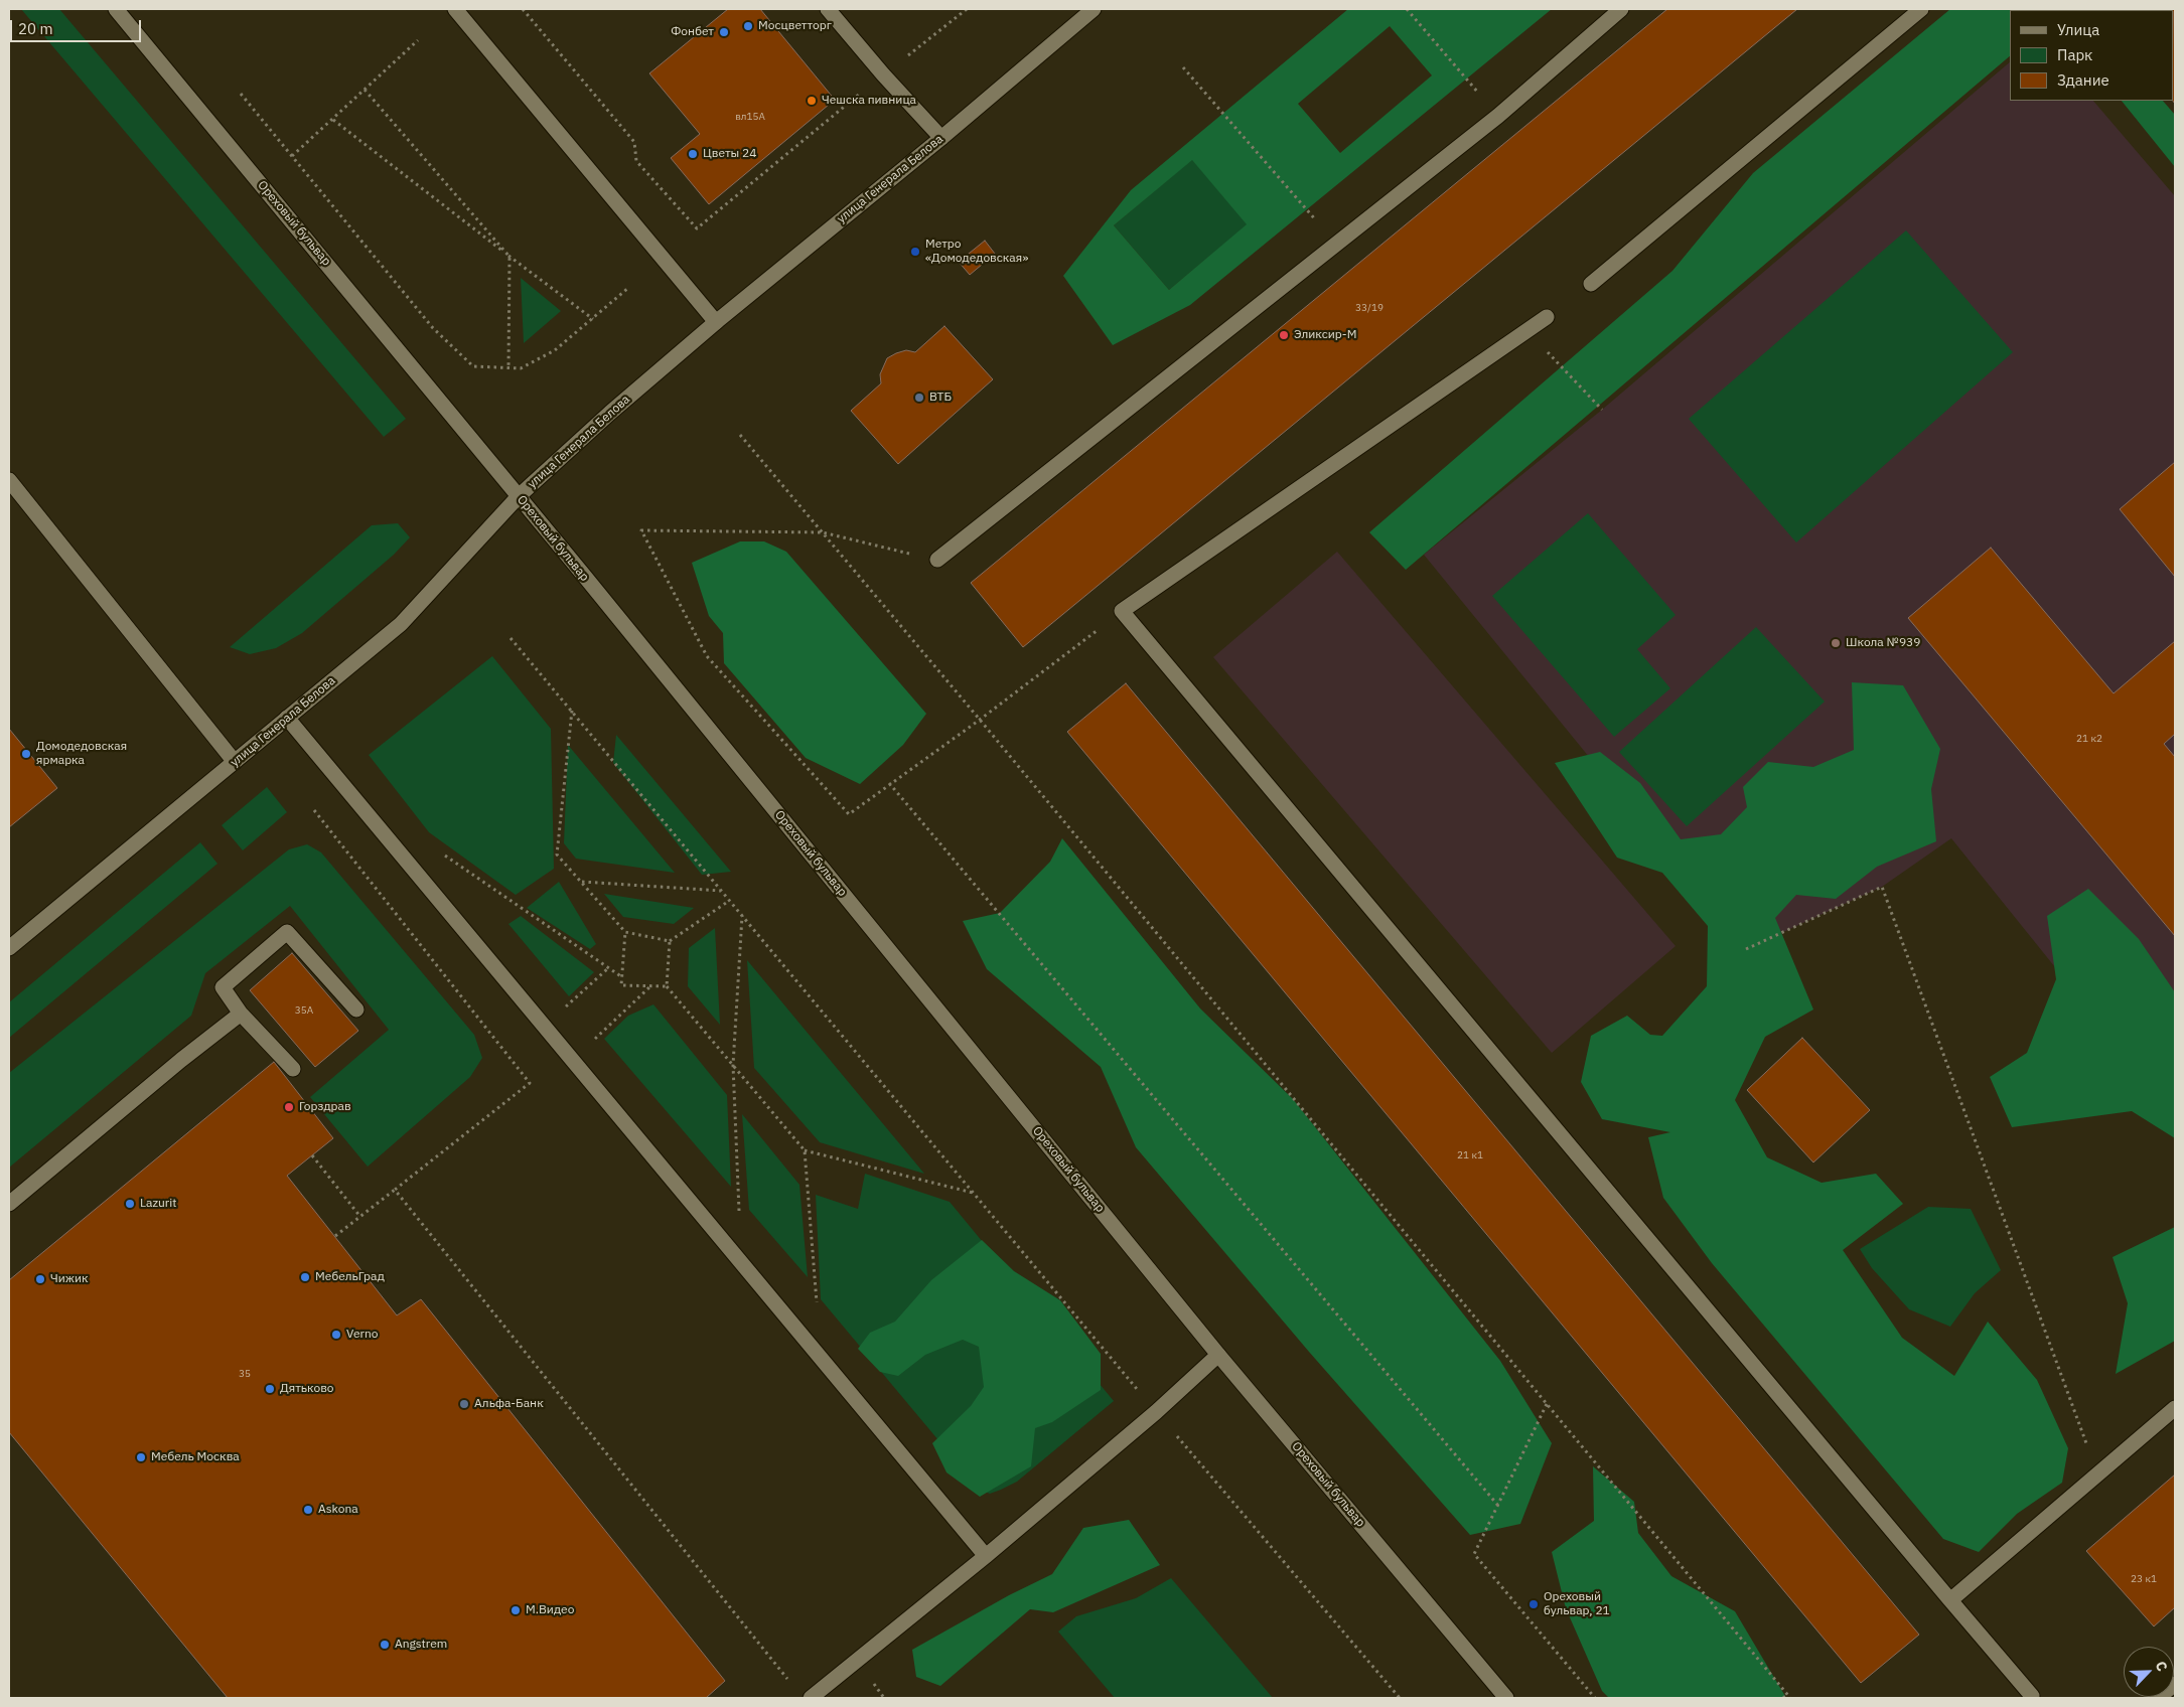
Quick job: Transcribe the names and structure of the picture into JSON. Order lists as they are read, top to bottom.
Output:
{
  "streets": {
    "main road": ["улица Генерала Белова", "Ореховый бульвар"]
  },
  "crossings": [
    ["улица Генерала Белова", "Ореховый бульвар"]
  ],
  "places": [
    "Мосцветторг",
    "Фонбет",
    "Чешска пивница",
    "Цветы 24",
    "Метро «Домодедовская»",
    "Эликсир-М",
    "ВТБ",
    "Школа №939",
    "Домодедовская ярмарка",
    "Горздрав",
    "Lazurit",
    "МебельГрад",
    "Чижик",
    "Verno",
    "Дятьково",
    "Альфа-Банк",
    "Мебель Москва",
    "Askona",
    "Ореховый бульвар, 21",
    "М.Видео",
    "Angstrem"
  ],
  "house_numbers": [
    "вл15А",
    "33/19",
    "21 к2",
    "35А",
    "21 к1",
    "35",
    "23 к1"
  ],
  "legend": ["Улица", "Парк", "Здание"],
  "scale_bar": "20 m",
  "north": "top right"
}
